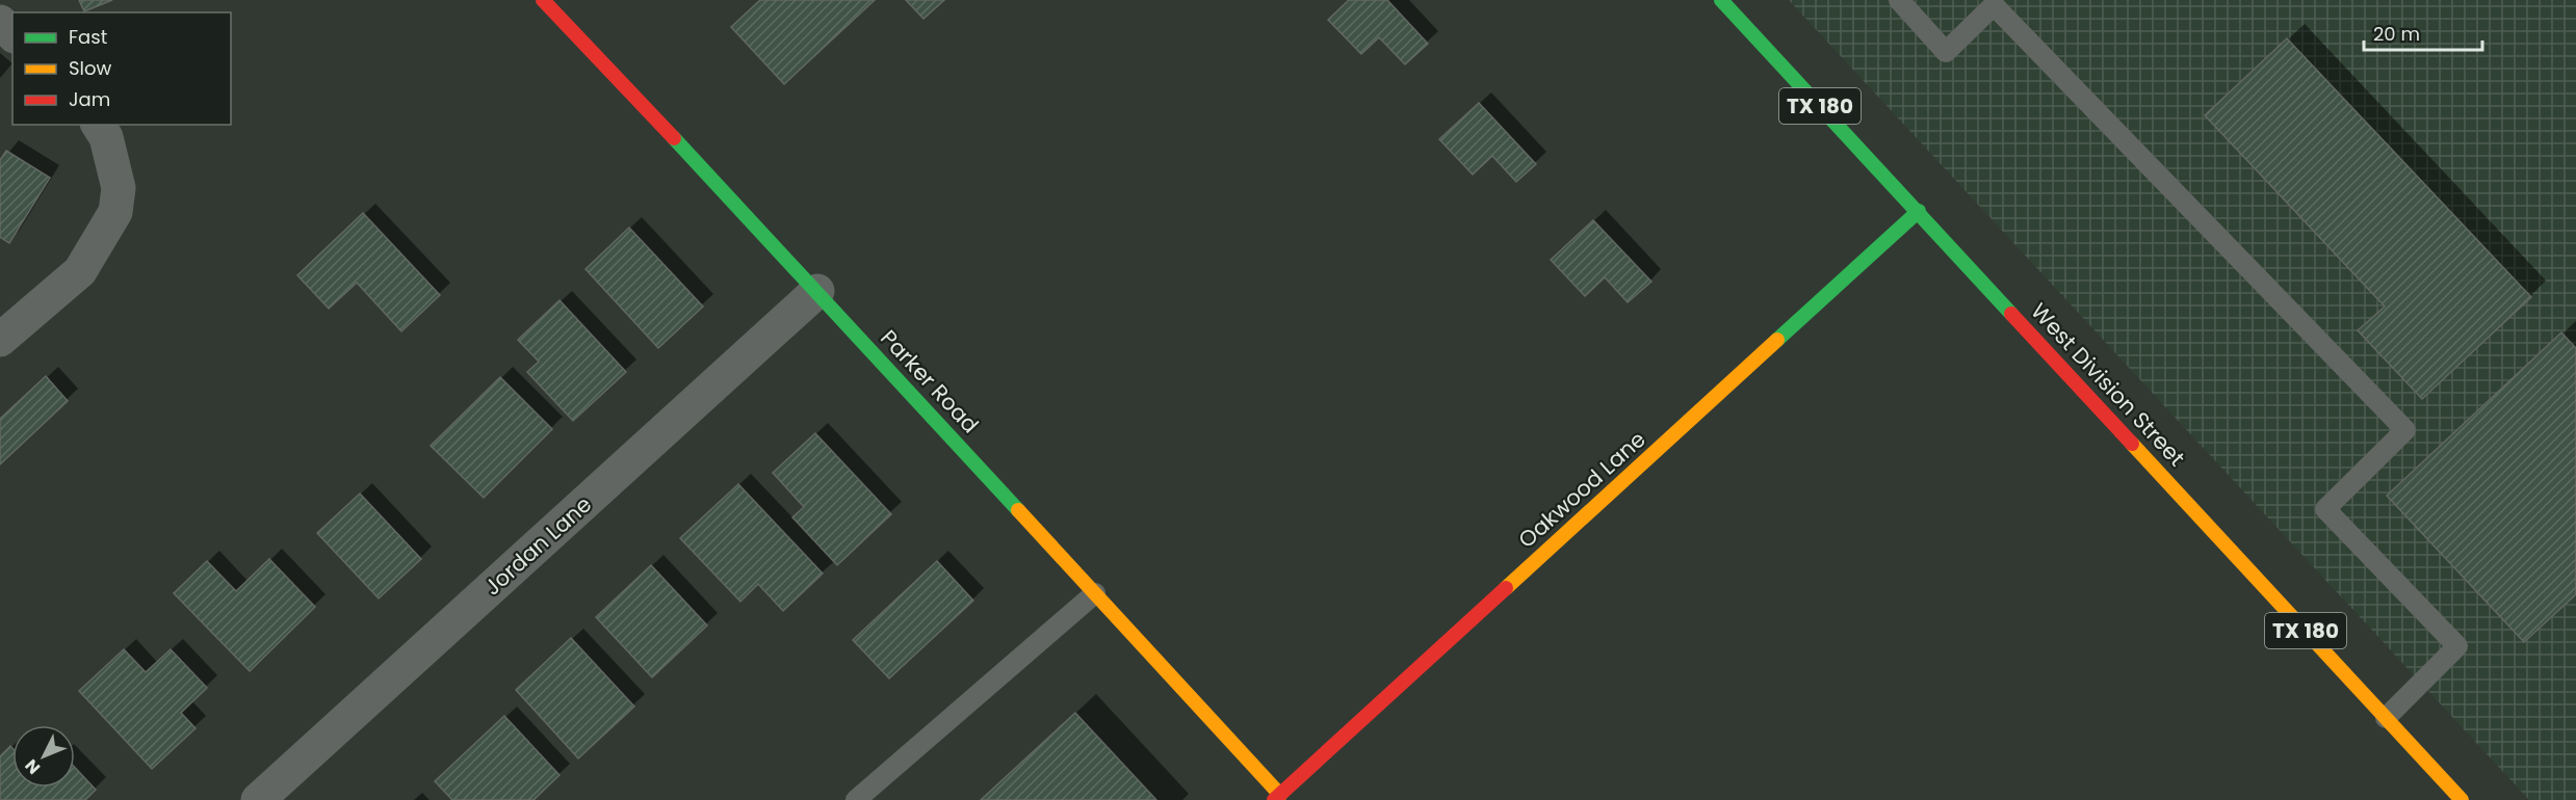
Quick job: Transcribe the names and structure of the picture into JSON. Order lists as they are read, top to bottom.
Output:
{
  "streets": {
    "street": [
      "TX 180",
      "Parker Road",
      "West Division Street",
      "Oakwood Lane",
      "Jordan Lane"
    ]
  },
  "crossings": [
    ["Parker Road", "Oakwood Lane"],
    ["Parker Road", "Jordan Lane"],
    ["West Division Street", "Oakwood Lane"]
  ],
  "legend": ["Fast", "Slow", "Jam"],
  "scale_bar": "20 m",
  "north": "bottom left"
}
